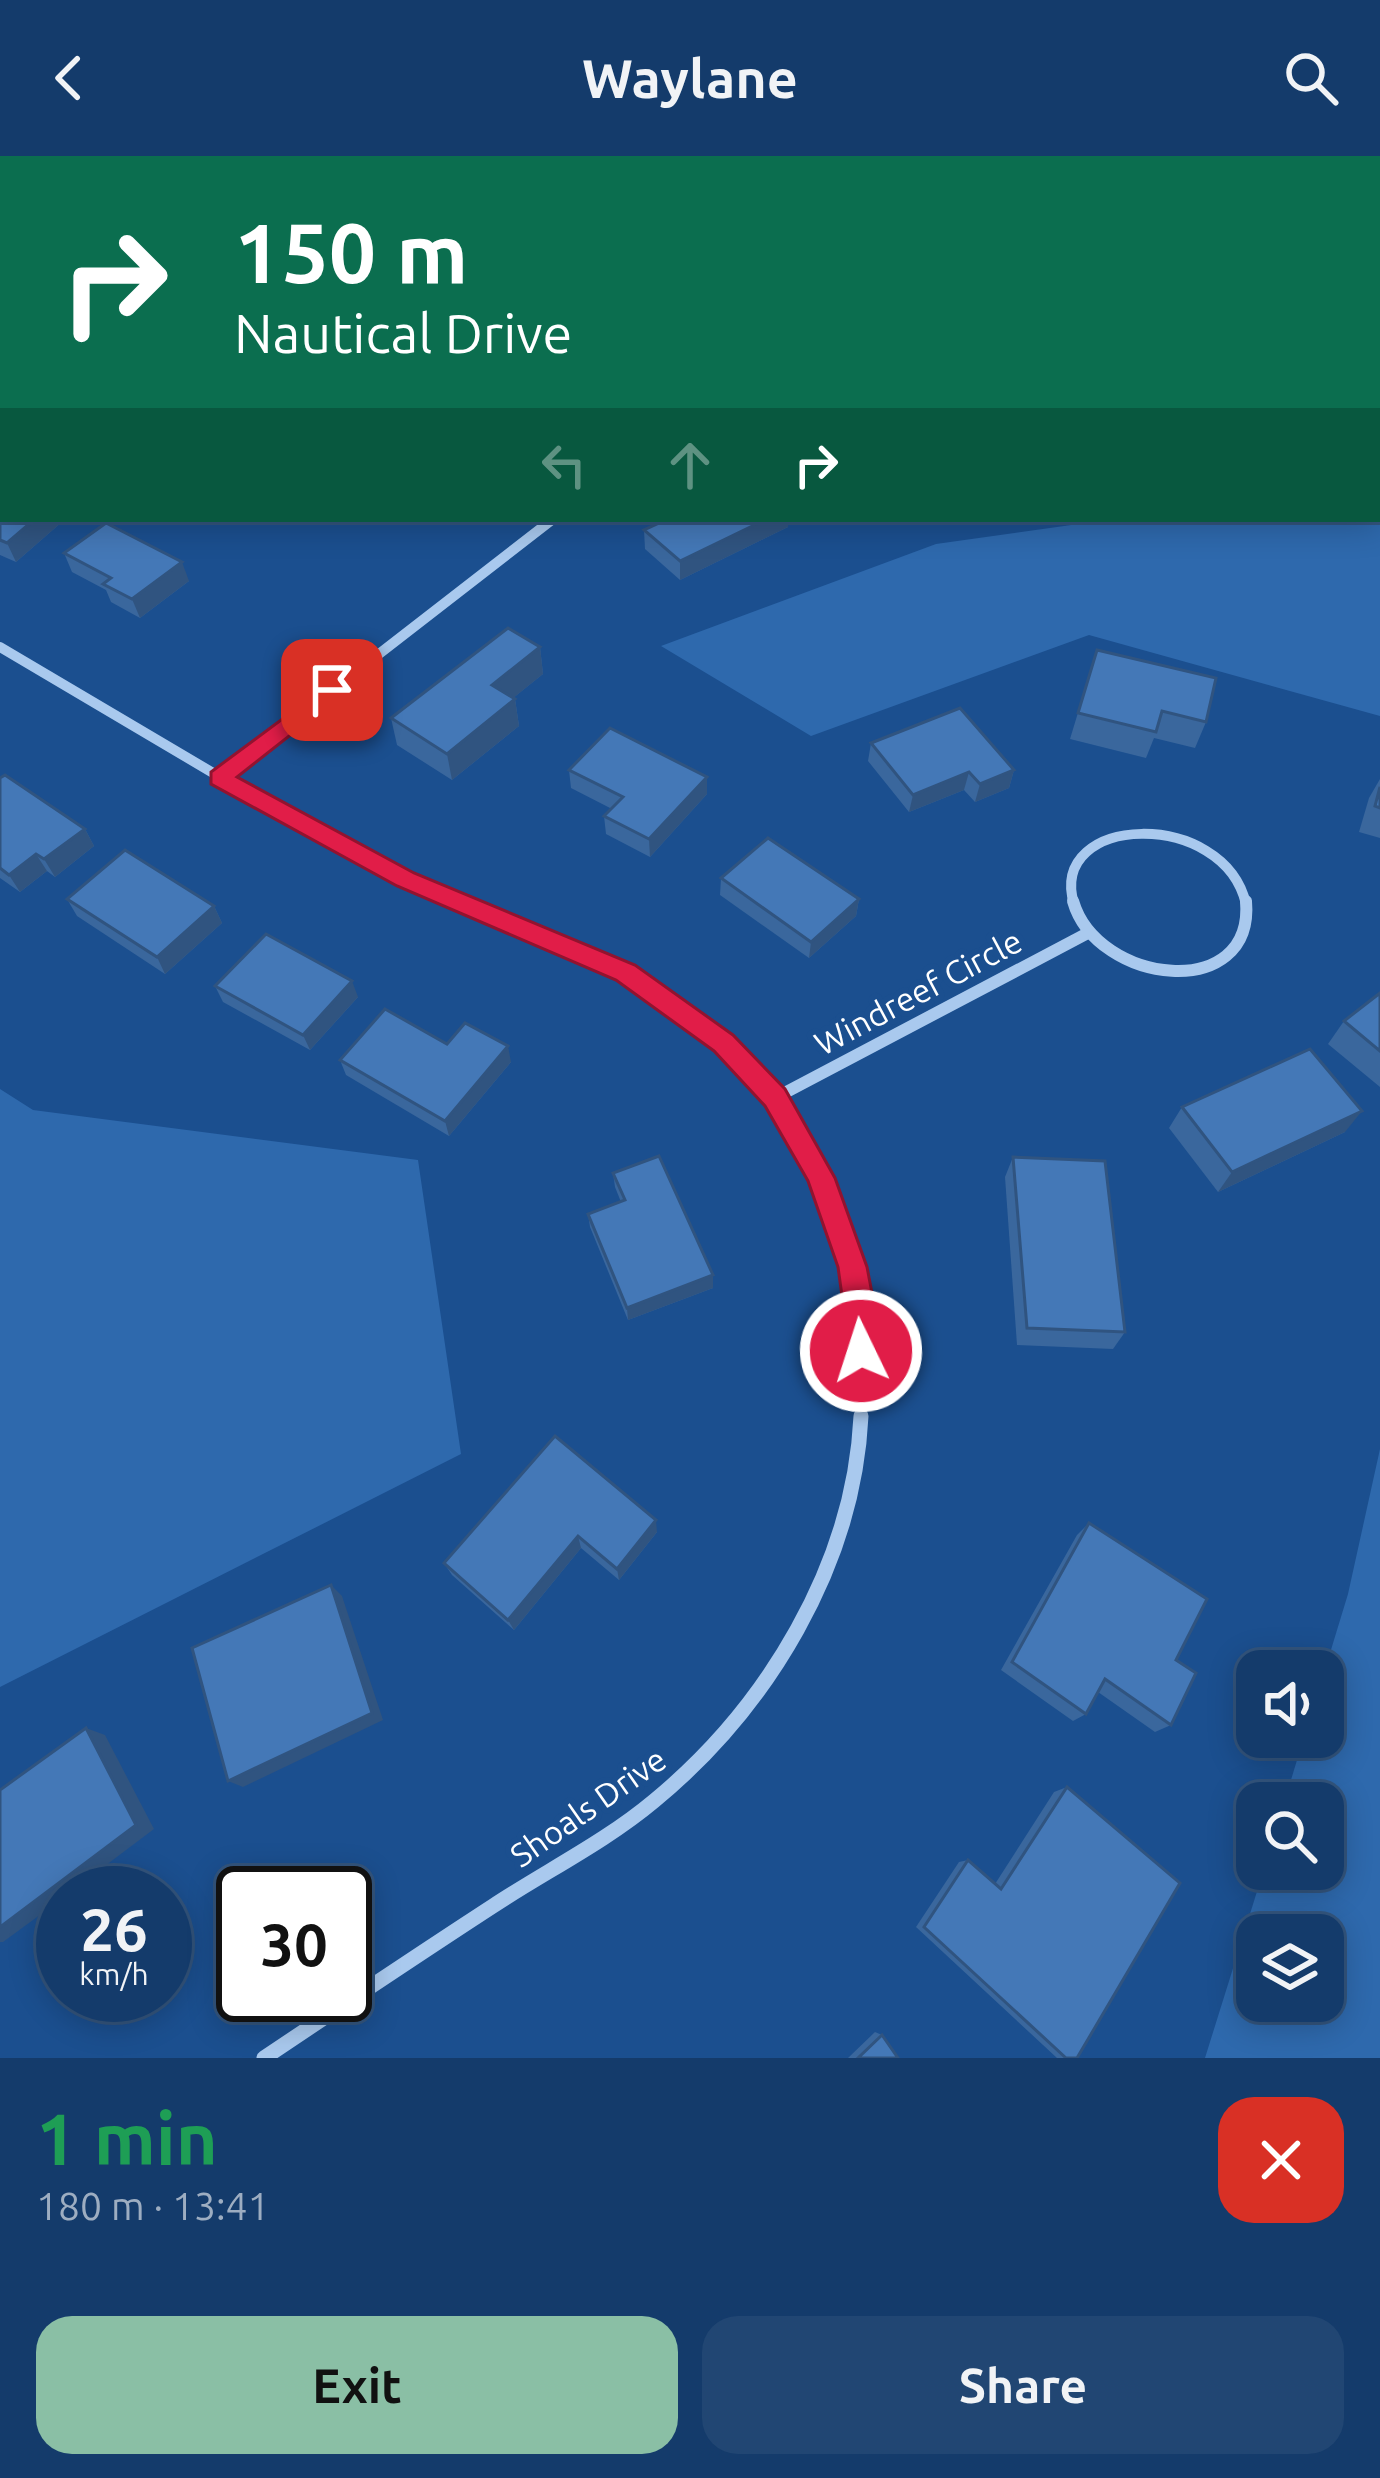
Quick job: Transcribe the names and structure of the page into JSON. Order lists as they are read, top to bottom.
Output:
{
  "streets": {
    "street": ["Windreef Circle", "Shoals Drive"]
  },
  "crossings": [
    ["Windreef Circle", "Shoals Drive"]
  ],
  "page": {
    "header": "Waylane",
    "turn": ["150 m", "Nautical Drive"],
    "speed": "26 km/h",
    "limit": "30",
    "heading": ["1 min", "180 m · 13:41"],
    "buttons": ["Exit", "Share"]
  }
}
